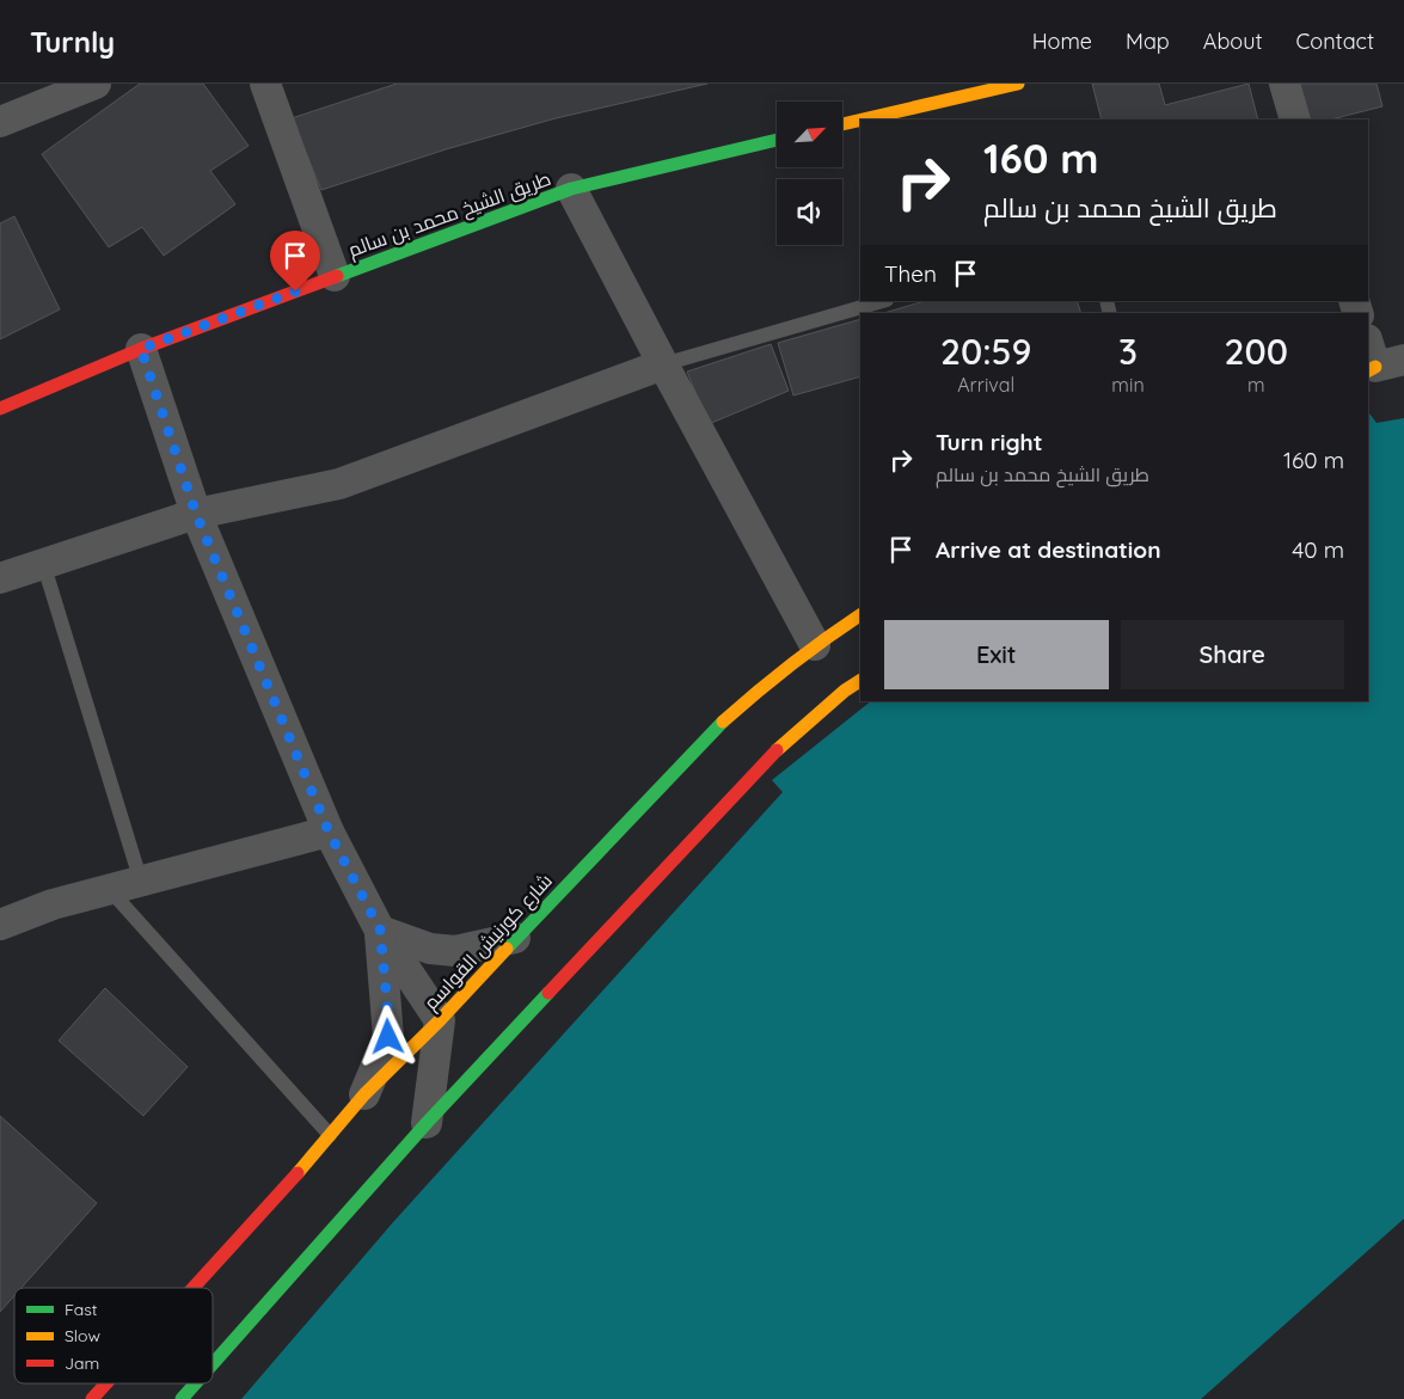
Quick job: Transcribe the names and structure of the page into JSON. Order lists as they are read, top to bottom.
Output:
{
  "streets": {
    "main road": ["طريق الشيخ محمد بن سالم", "شارع كورنيش القواسم"]
  },
  "legend": ["Fast", "Slow", "Jam"],
  "north": "top right",
  "page": {
    "header": "Turnly",
    "nav": [
      "Home",
      "Map",
      "About",
      "Contact"
    ],
    "turn": ["160 m", "طريق الشيخ محمد بن سالم"],
    "then": "Then",
    "eta": [
      "20:59",
      "Arrival",
      "3",
      "min",
      "200",
      "m"
    ],
    "list": [
      {
        "name": "Turn right",
        "note": "طريق الشيخ محمد بن سالم",
        "value": "160 m"
      },
      {
        "name": "Arrive at destination",
        "value": "40 m"
      }
    ],
    "buttons": ["Exit", "Share"]
  }
}
